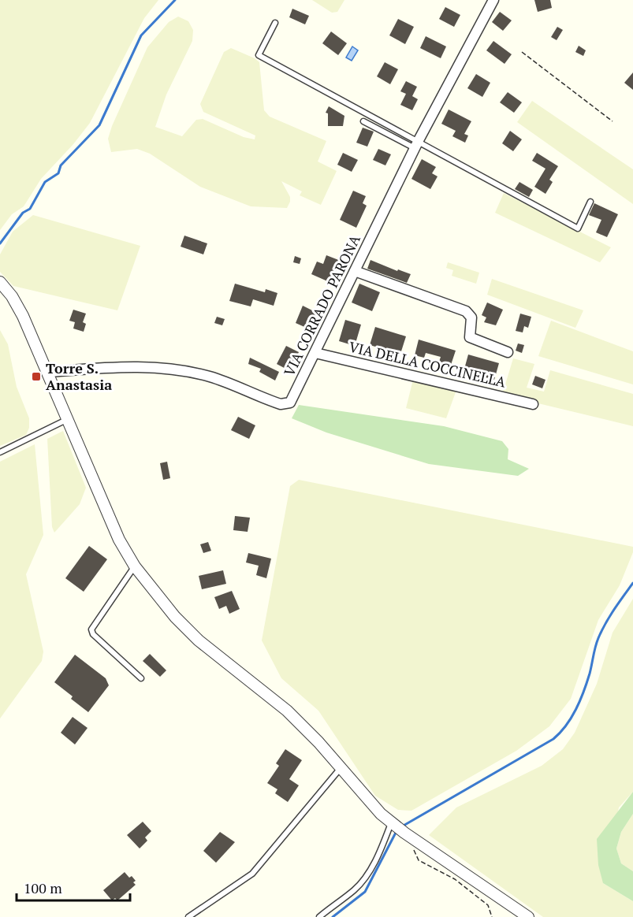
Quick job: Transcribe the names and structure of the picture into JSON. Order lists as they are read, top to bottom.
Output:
{
  "streets": {
    "street": ["VIA CORRADO PARONA", "VIA DELLA COCCINELLA"]
  },
  "crossings": [
    ["VIA CORRADO PARONA", "VIA DELLA COCCINELLA"]
  ],
  "places": {
    "transit": ["Torre S. Anastasia"]
  },
  "scale_bar": "100 m"
}
